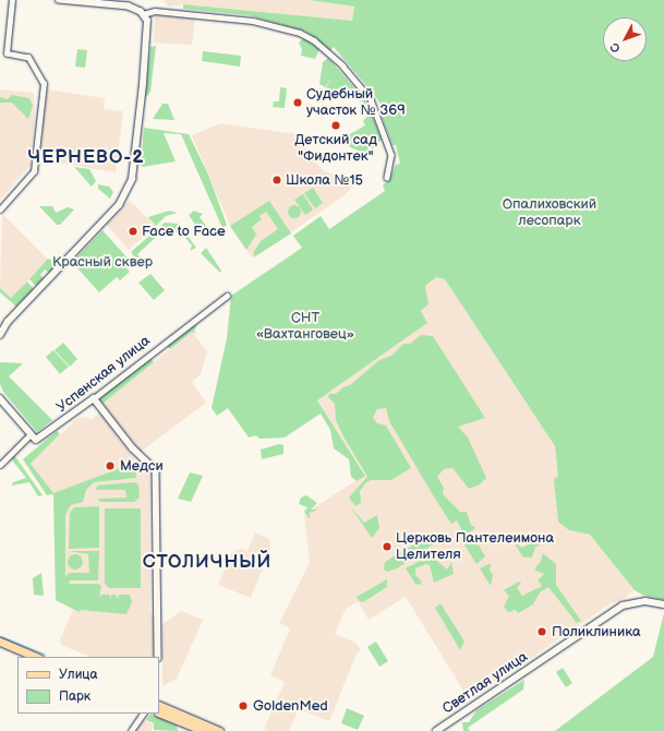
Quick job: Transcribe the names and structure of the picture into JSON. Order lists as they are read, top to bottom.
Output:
{
  "streets": {
    "street": ["Успенская улица", "Светлая улица"]
  },
  "districts": ["ЧЕРНЕВО-2", "СТОЛИЧНЫЙ"],
  "parks": ["Опалиховский лесопарк", "Красный сквер", "СНТ «Вахтанговец»"],
  "places": [
    "Судебный участок № 369",
    "Детский сад \"Фидонтек\"",
    "Школа №15",
    "Face to Face",
    "Медси",
    "Церковь Пантелеимона Целителя",
    "Поликлиника",
    "GoldenMed"
  ],
  "legend": ["Улица", "Парк"],
  "north": "bottom left"
}
